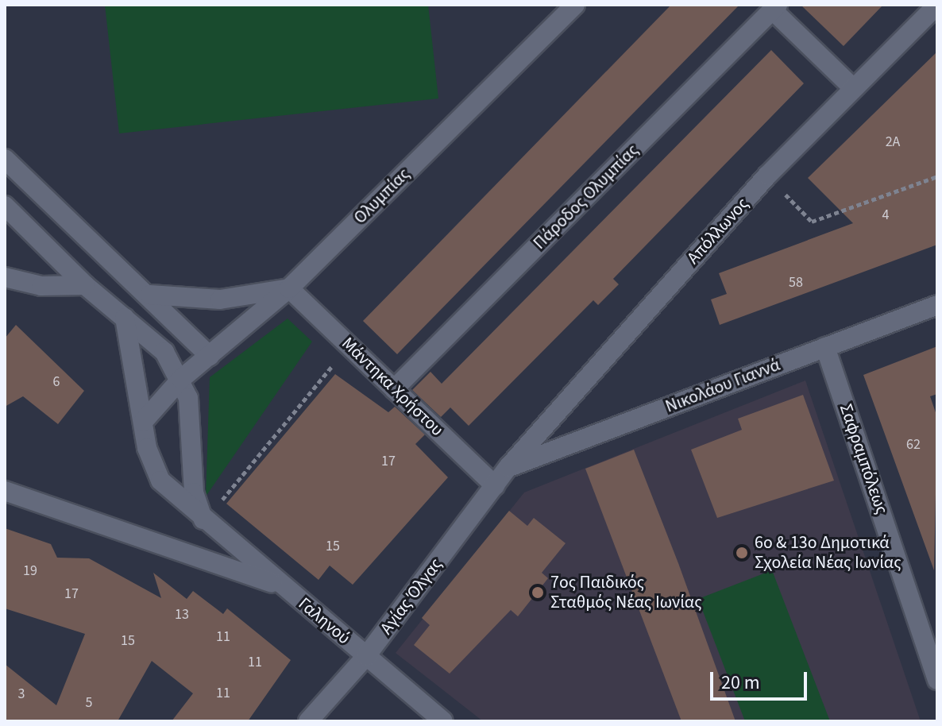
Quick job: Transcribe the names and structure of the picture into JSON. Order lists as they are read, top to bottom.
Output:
{
  "streets": {
    "street": [
      "Ολυμπίας",
      "Πάροδος Ολυμπίας",
      "Απόλλωνος",
      "Νικολάου Γιαννά",
      "Μάντηκα Χρήστου",
      "Σαφραμπόλεως",
      "Αγίας Όλγας",
      "Γαληνού"
    ]
  },
  "crossings": [
    ["Ολυμπίας", "Μάντηκα Χρήστου"],
    ["Πάροδος Ολυμπίας", "Μάντηκα Χρήστου"],
    ["Απόλλωνος", "Νικολάου Γιαννά"],
    ["Απόλλωνος", "Αγίας Όλγας"],
    ["Νικολάου Γιαννά", "Σαφραμπόλεως"],
    ["Νικολάου Γιαννά", "Αγίας Όλγας"],
    ["Μάντηκα Χρήστου", "Αγίας Όλγας"],
    ["Αγίας Όλγας", "Γαληνού"]
  ],
  "places": ["6ο & 13ο Δημοτικά Σχολεία Νέας Ιωνίας", "7ος Παιδικός Σταθμός Νέας Ιωνίας"],
  "house_numbers": [
    "2A",
    "4",
    "58",
    "6",
    "62",
    "17",
    "15",
    "19",
    "17",
    "13",
    "11",
    "15",
    "11",
    "11",
    "3",
    "5"
  ],
  "scale_bar": "20 m"
}
